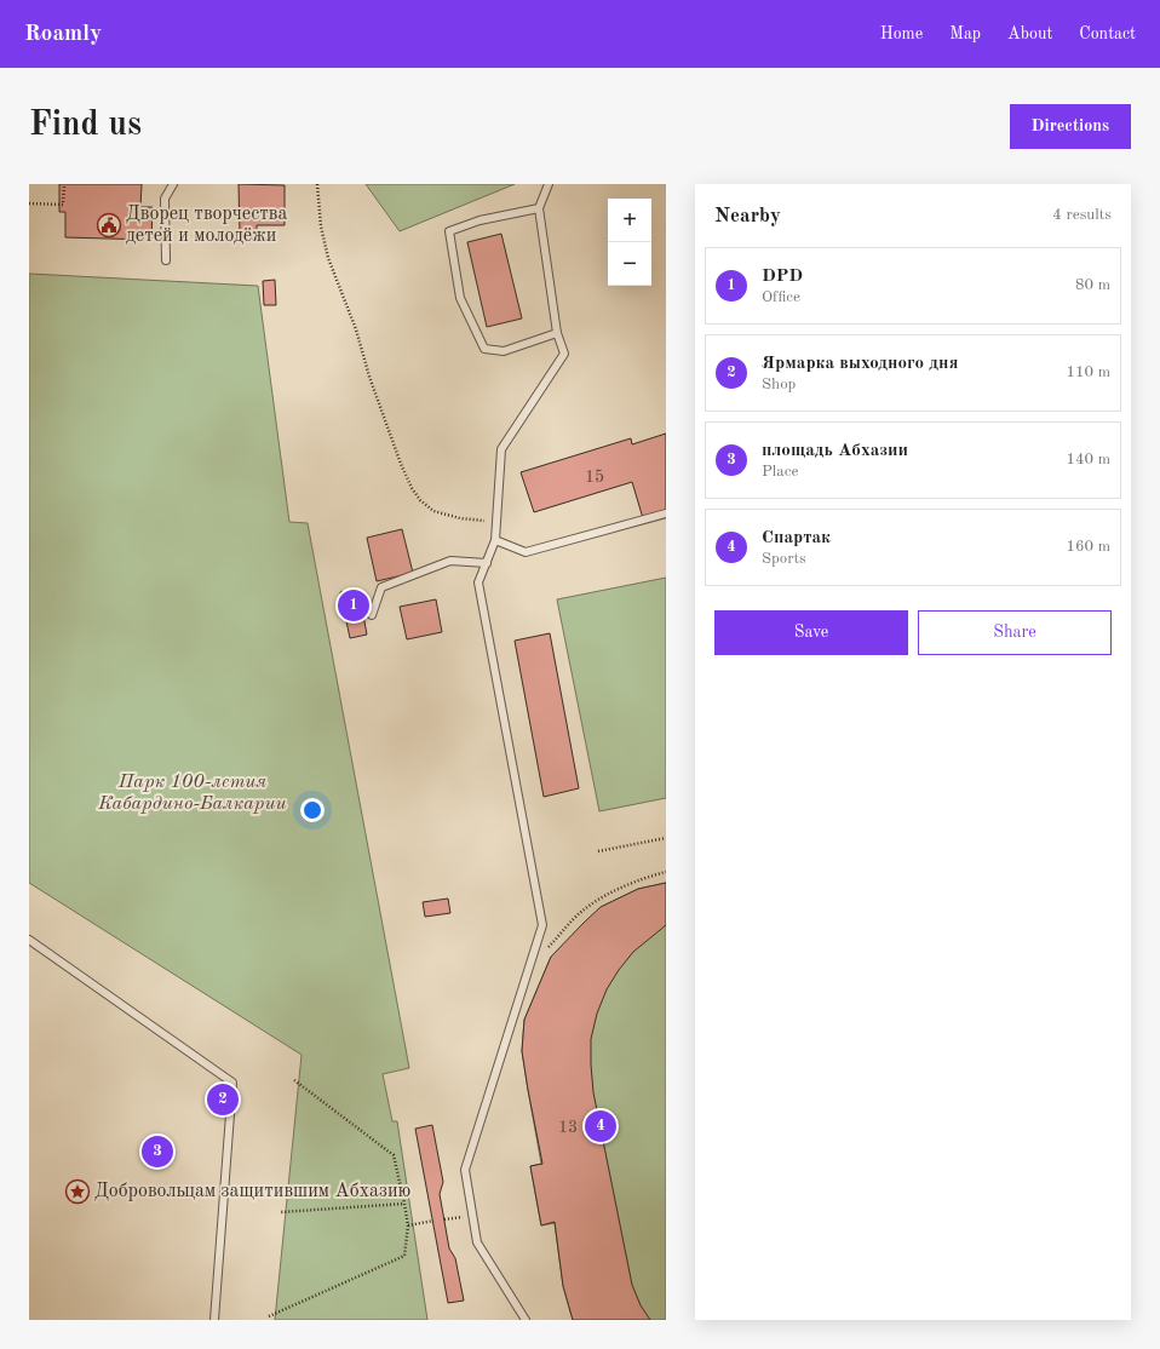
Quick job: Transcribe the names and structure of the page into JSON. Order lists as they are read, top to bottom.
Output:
{
  "parks": ["Парк 100-летия Кабардино-Балкарии"],
  "places": {
    "public building": ["Дворец творчества детей и молодёжи"],
    "place": ["Добровольцам защитившим Абхазию"]
  },
  "house_numbers": ["15", "13"],
  "page": {
    "header": "Roamly",
    "nav": [
      "Home",
      "Map",
      "About",
      "Contact"
    ],
    "buttons": [
      "Directions",
      ["Save", "Share"]
    ],
    "title": "Find us",
    "heading": ["Nearby", "4 results"],
    "map_buttons": ["+", "−"],
    "list": [
      {
        "mark": "1",
        "name": "DPD",
        "note": "Office",
        "value": "80 m"
      },
      {
        "mark": "2",
        "name": "Ярмарка выходного дня",
        "note": "Shop",
        "value": "110 m"
      },
      {
        "mark": "3",
        "name": "площадь Абхазии",
        "note": "Place",
        "value": "140 m"
      },
      {
        "mark": "4",
        "name": "Спартак",
        "note": "Sports",
        "value": "160 m"
      }
    ],
    "pins": [
      "1",
      "2",
      "4",
      "3"
    ]
  }
}
